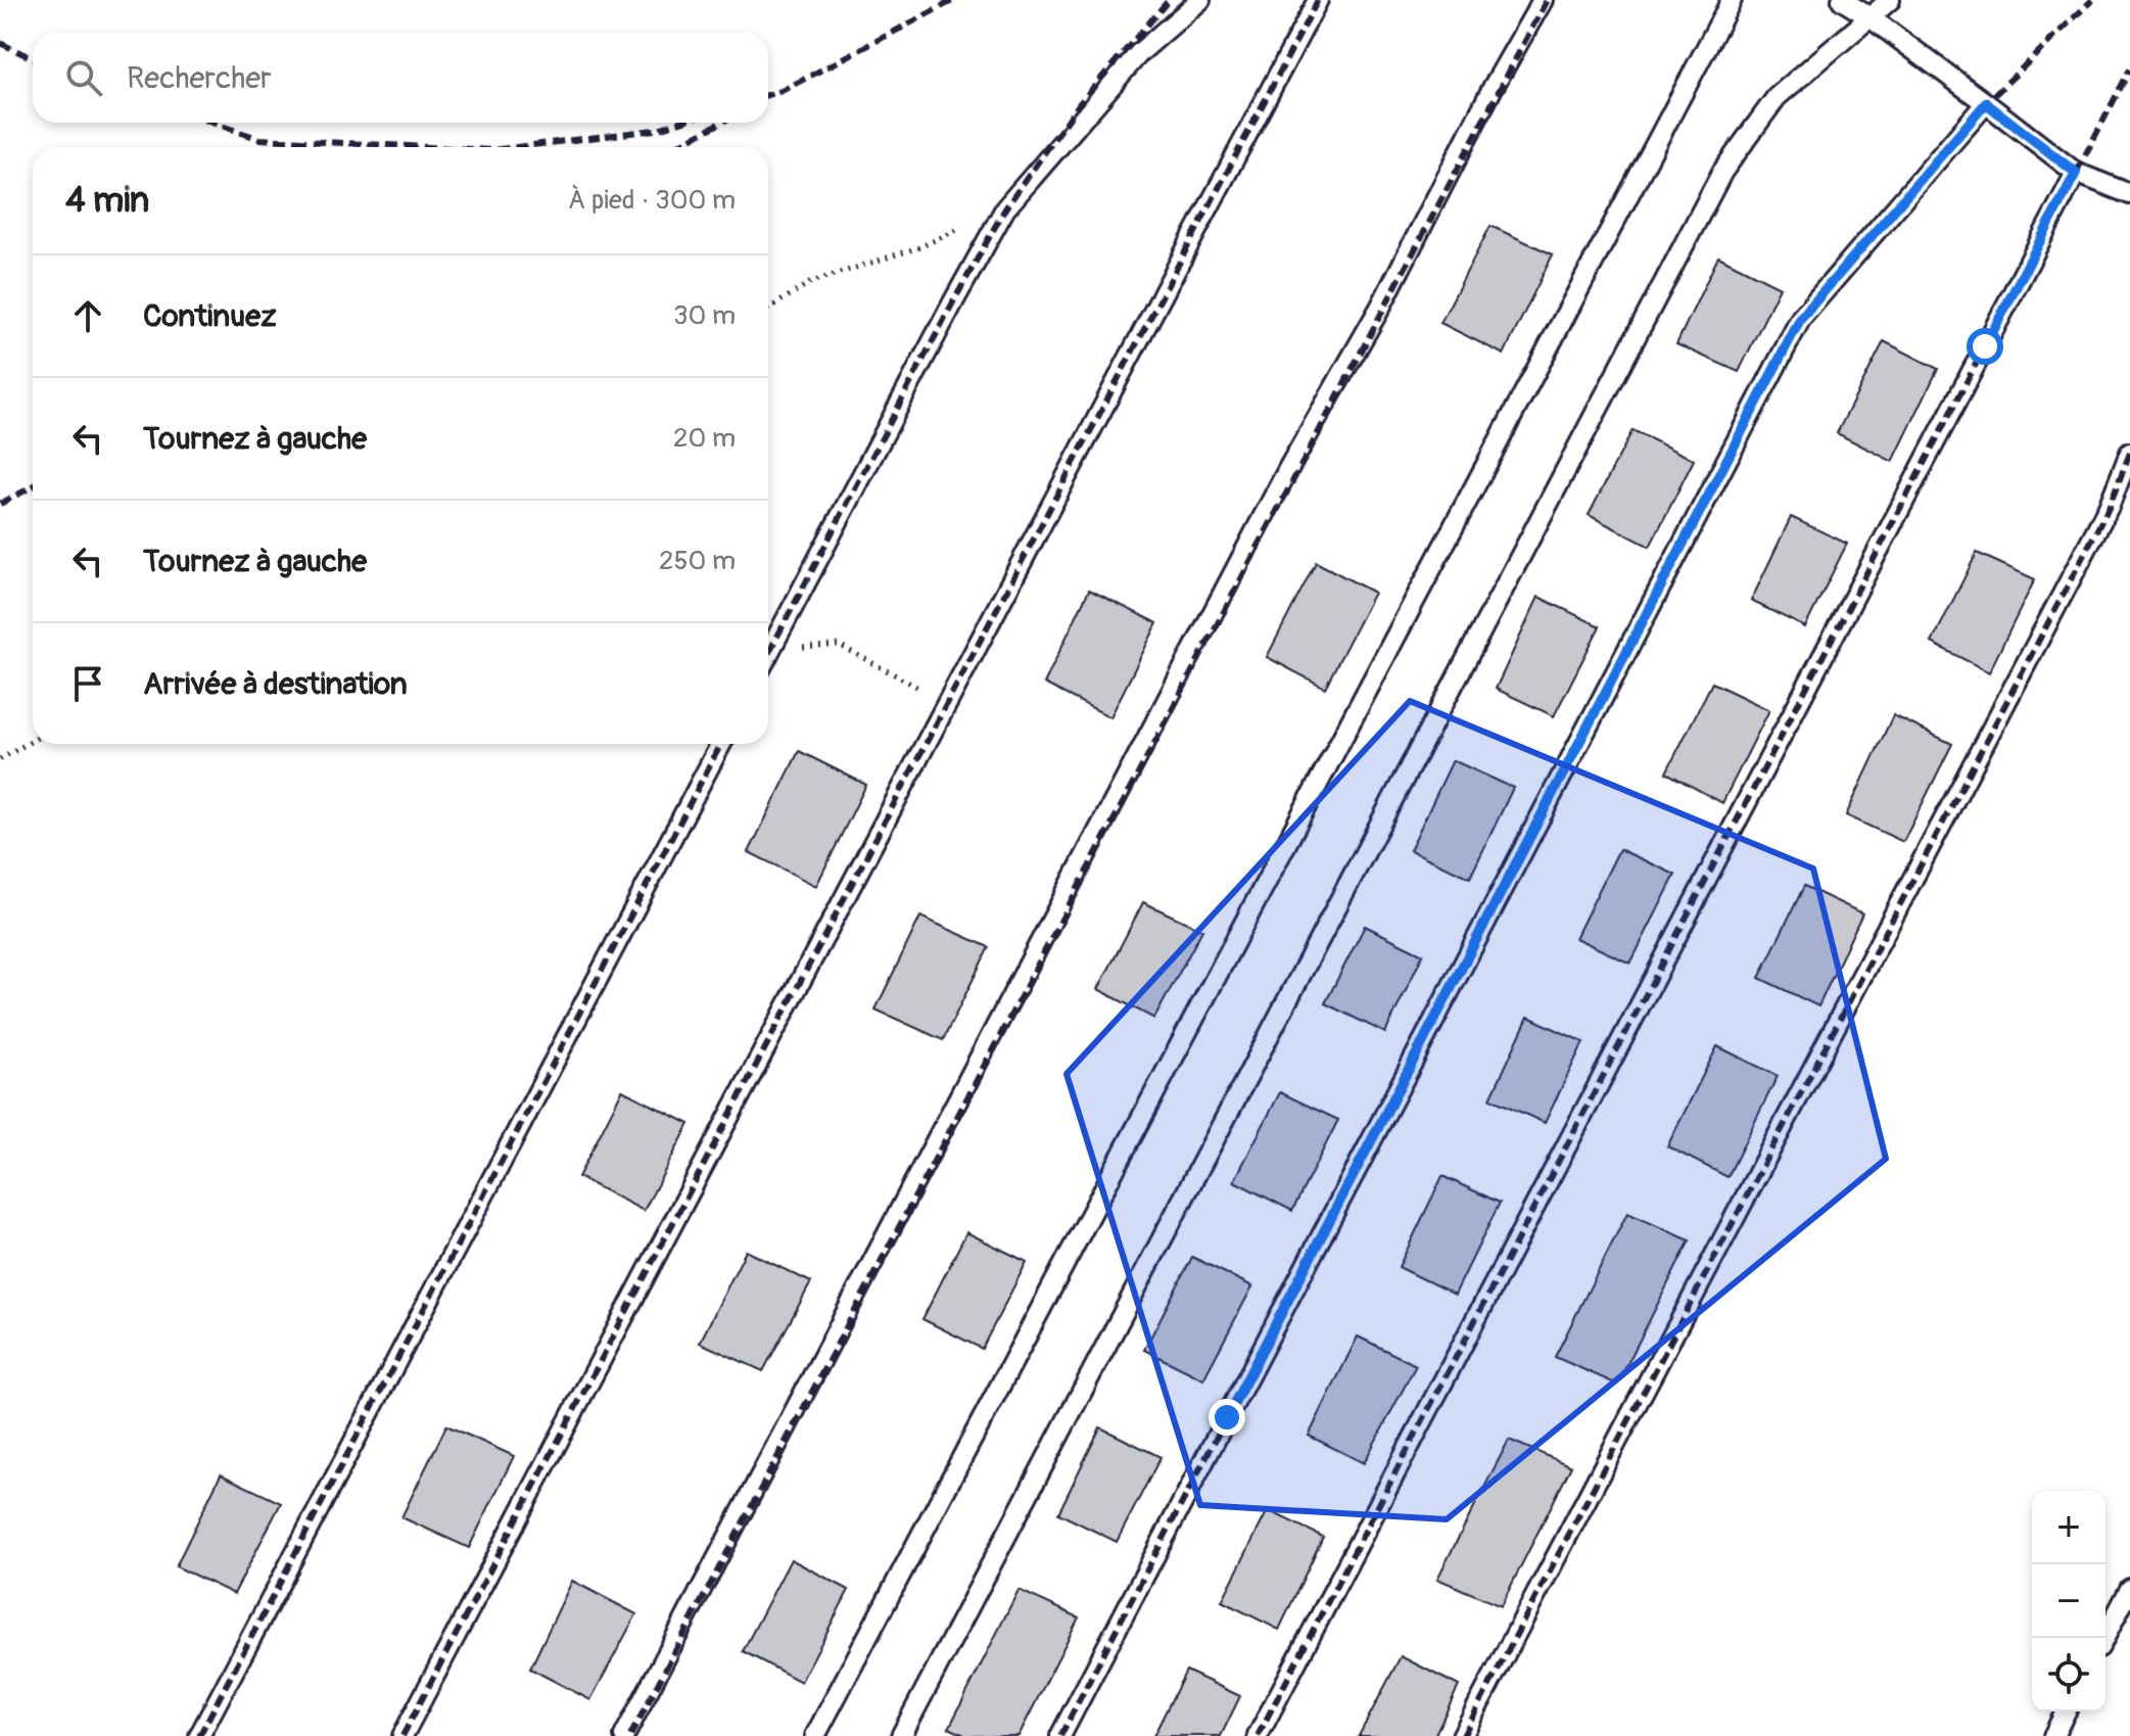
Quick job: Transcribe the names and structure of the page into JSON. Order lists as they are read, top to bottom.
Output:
{
  "page": {
    "search": "Rechercher",
    "heading": ["4 min", "À pied · 300 m"],
    "list": [
      ["Continuez", "30 m"],
      ["Tournez à gauche", "20 m"],
      ["Tournez à gauche", "250 m"],
      "Arrivée à destination"
    ],
    "map_buttons": ["+", "−"]
  }
}
